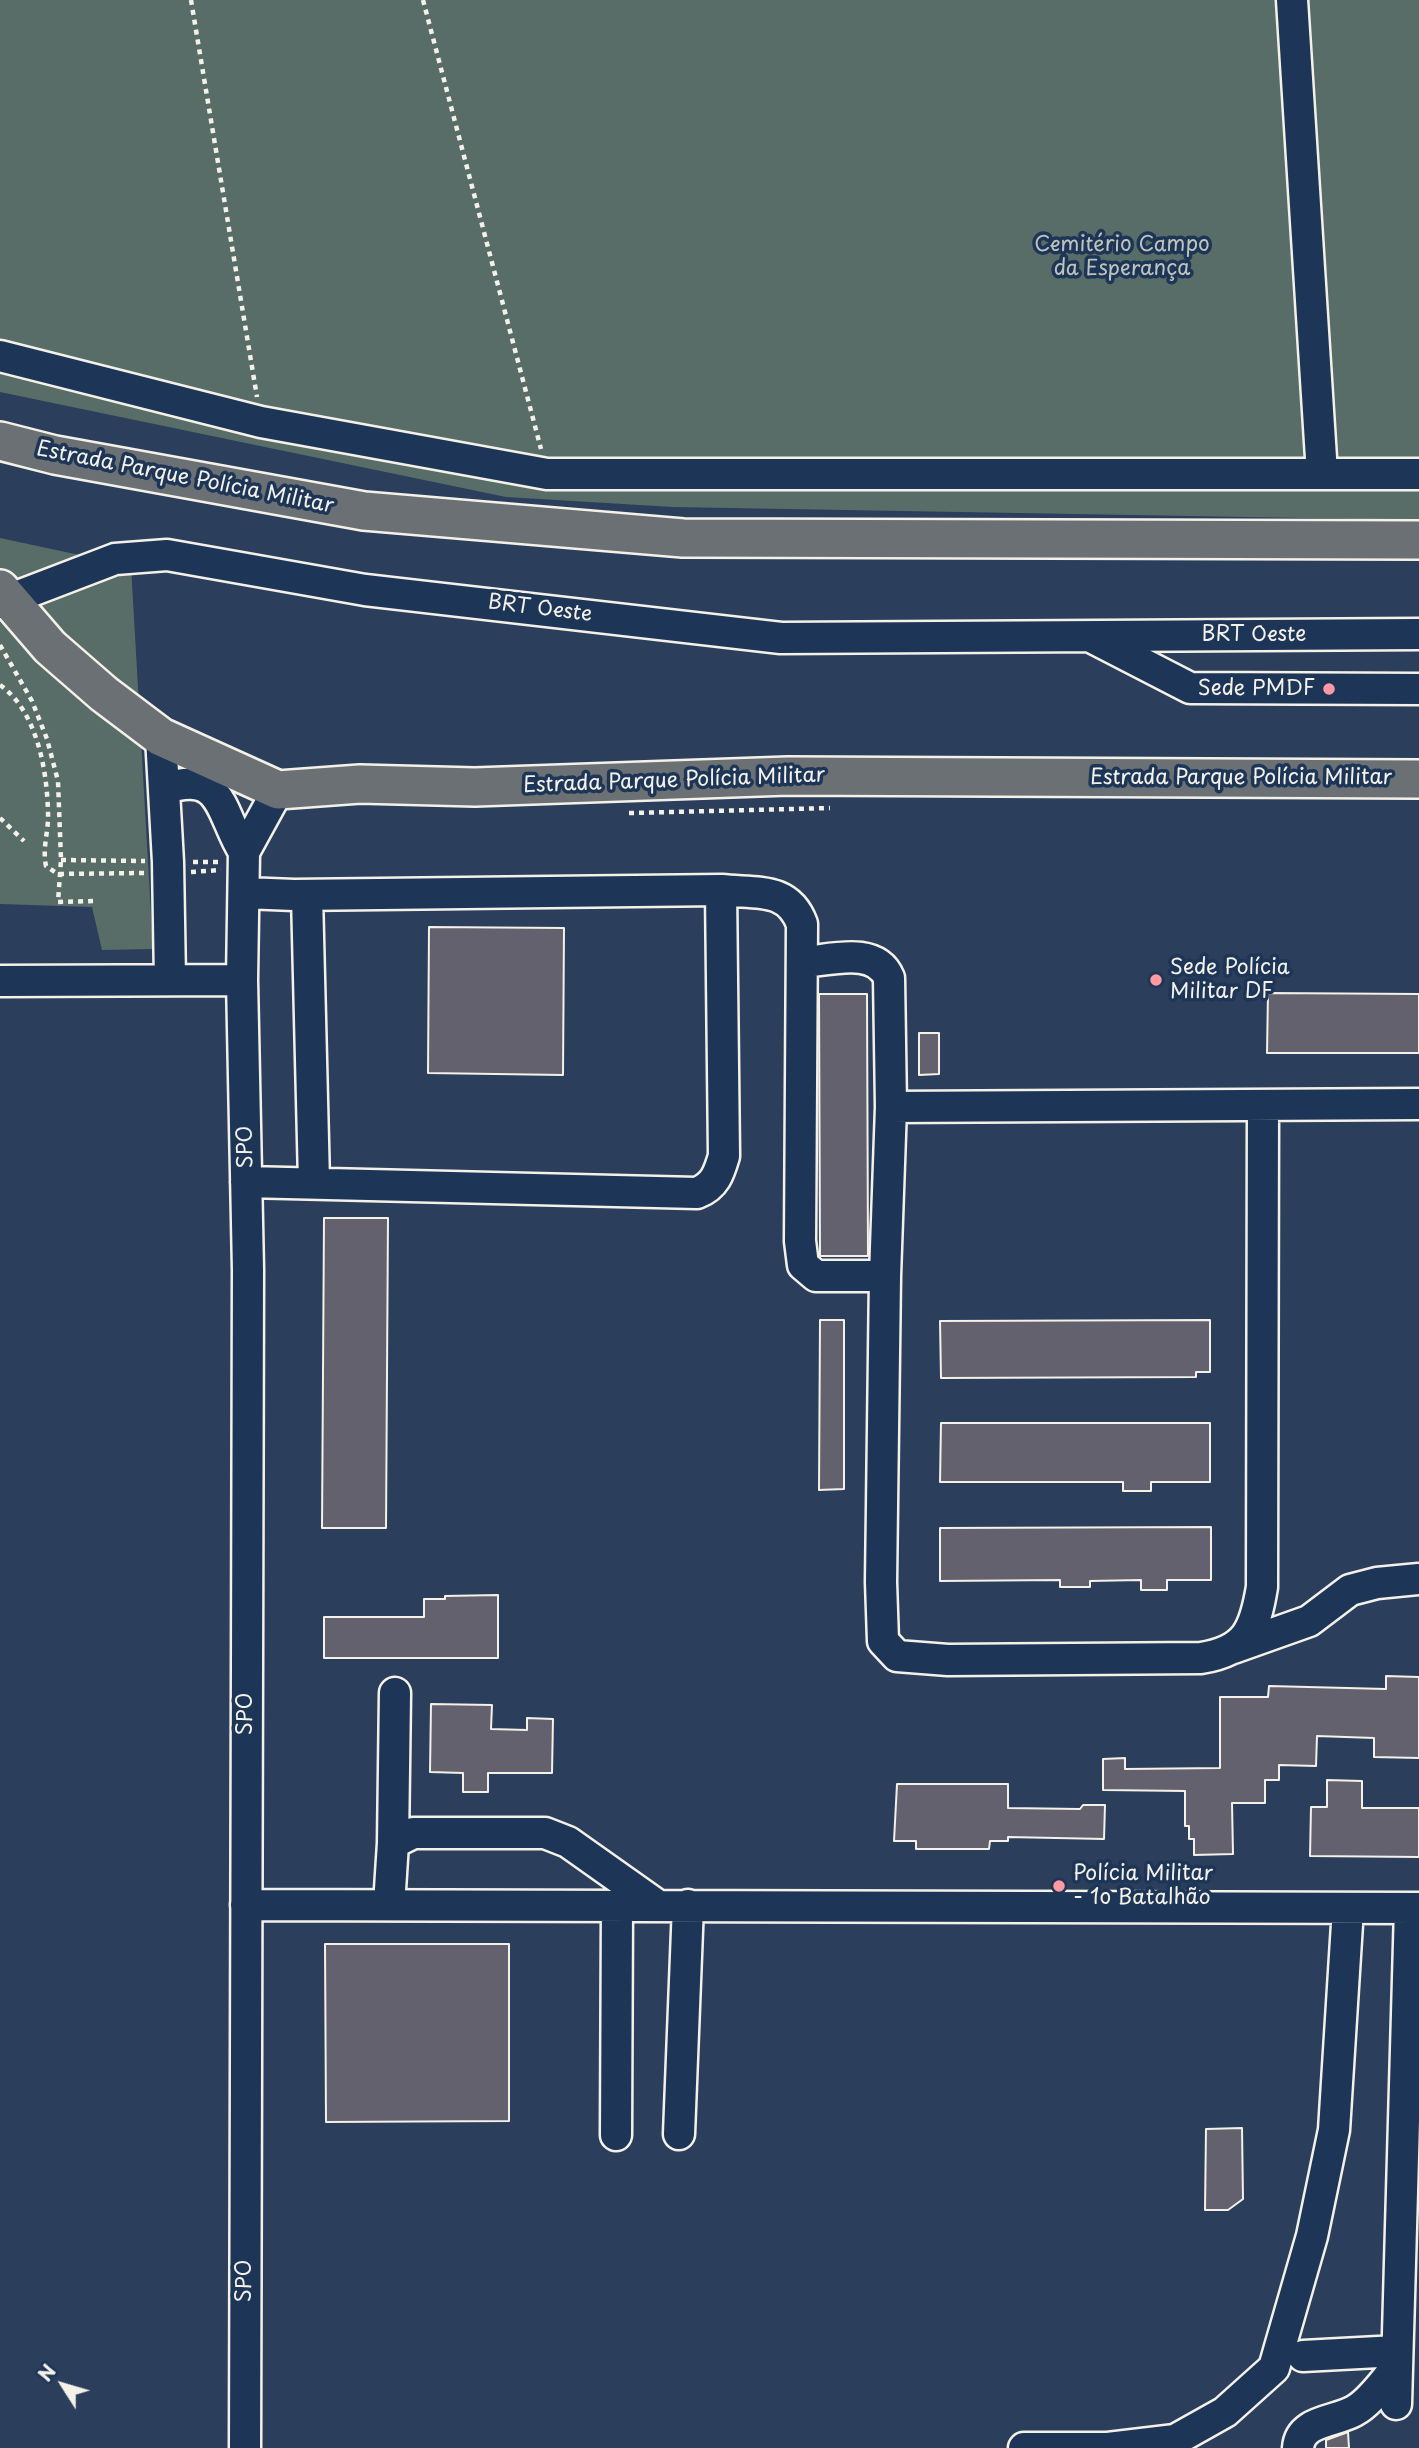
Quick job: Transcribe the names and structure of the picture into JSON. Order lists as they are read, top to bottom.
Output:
{
  "streets": {
    "main road": ["Estrada Parque Polícia Militar"],
    "street": ["BRT Oeste", "SPO"]
  },
  "crossings": [
    ["Estrada Parque Polícia Militar", "BRT Oeste"],
    ["Estrada Parque Polícia Militar", "SPO"]
  ],
  "parks": ["Cemitério Campo da Esperança"],
  "places": ["Sede PMDF", "Sede Polícia Militar DF", "Polícia Militar - 1o Batalhão"],
  "north": "top left"
}
